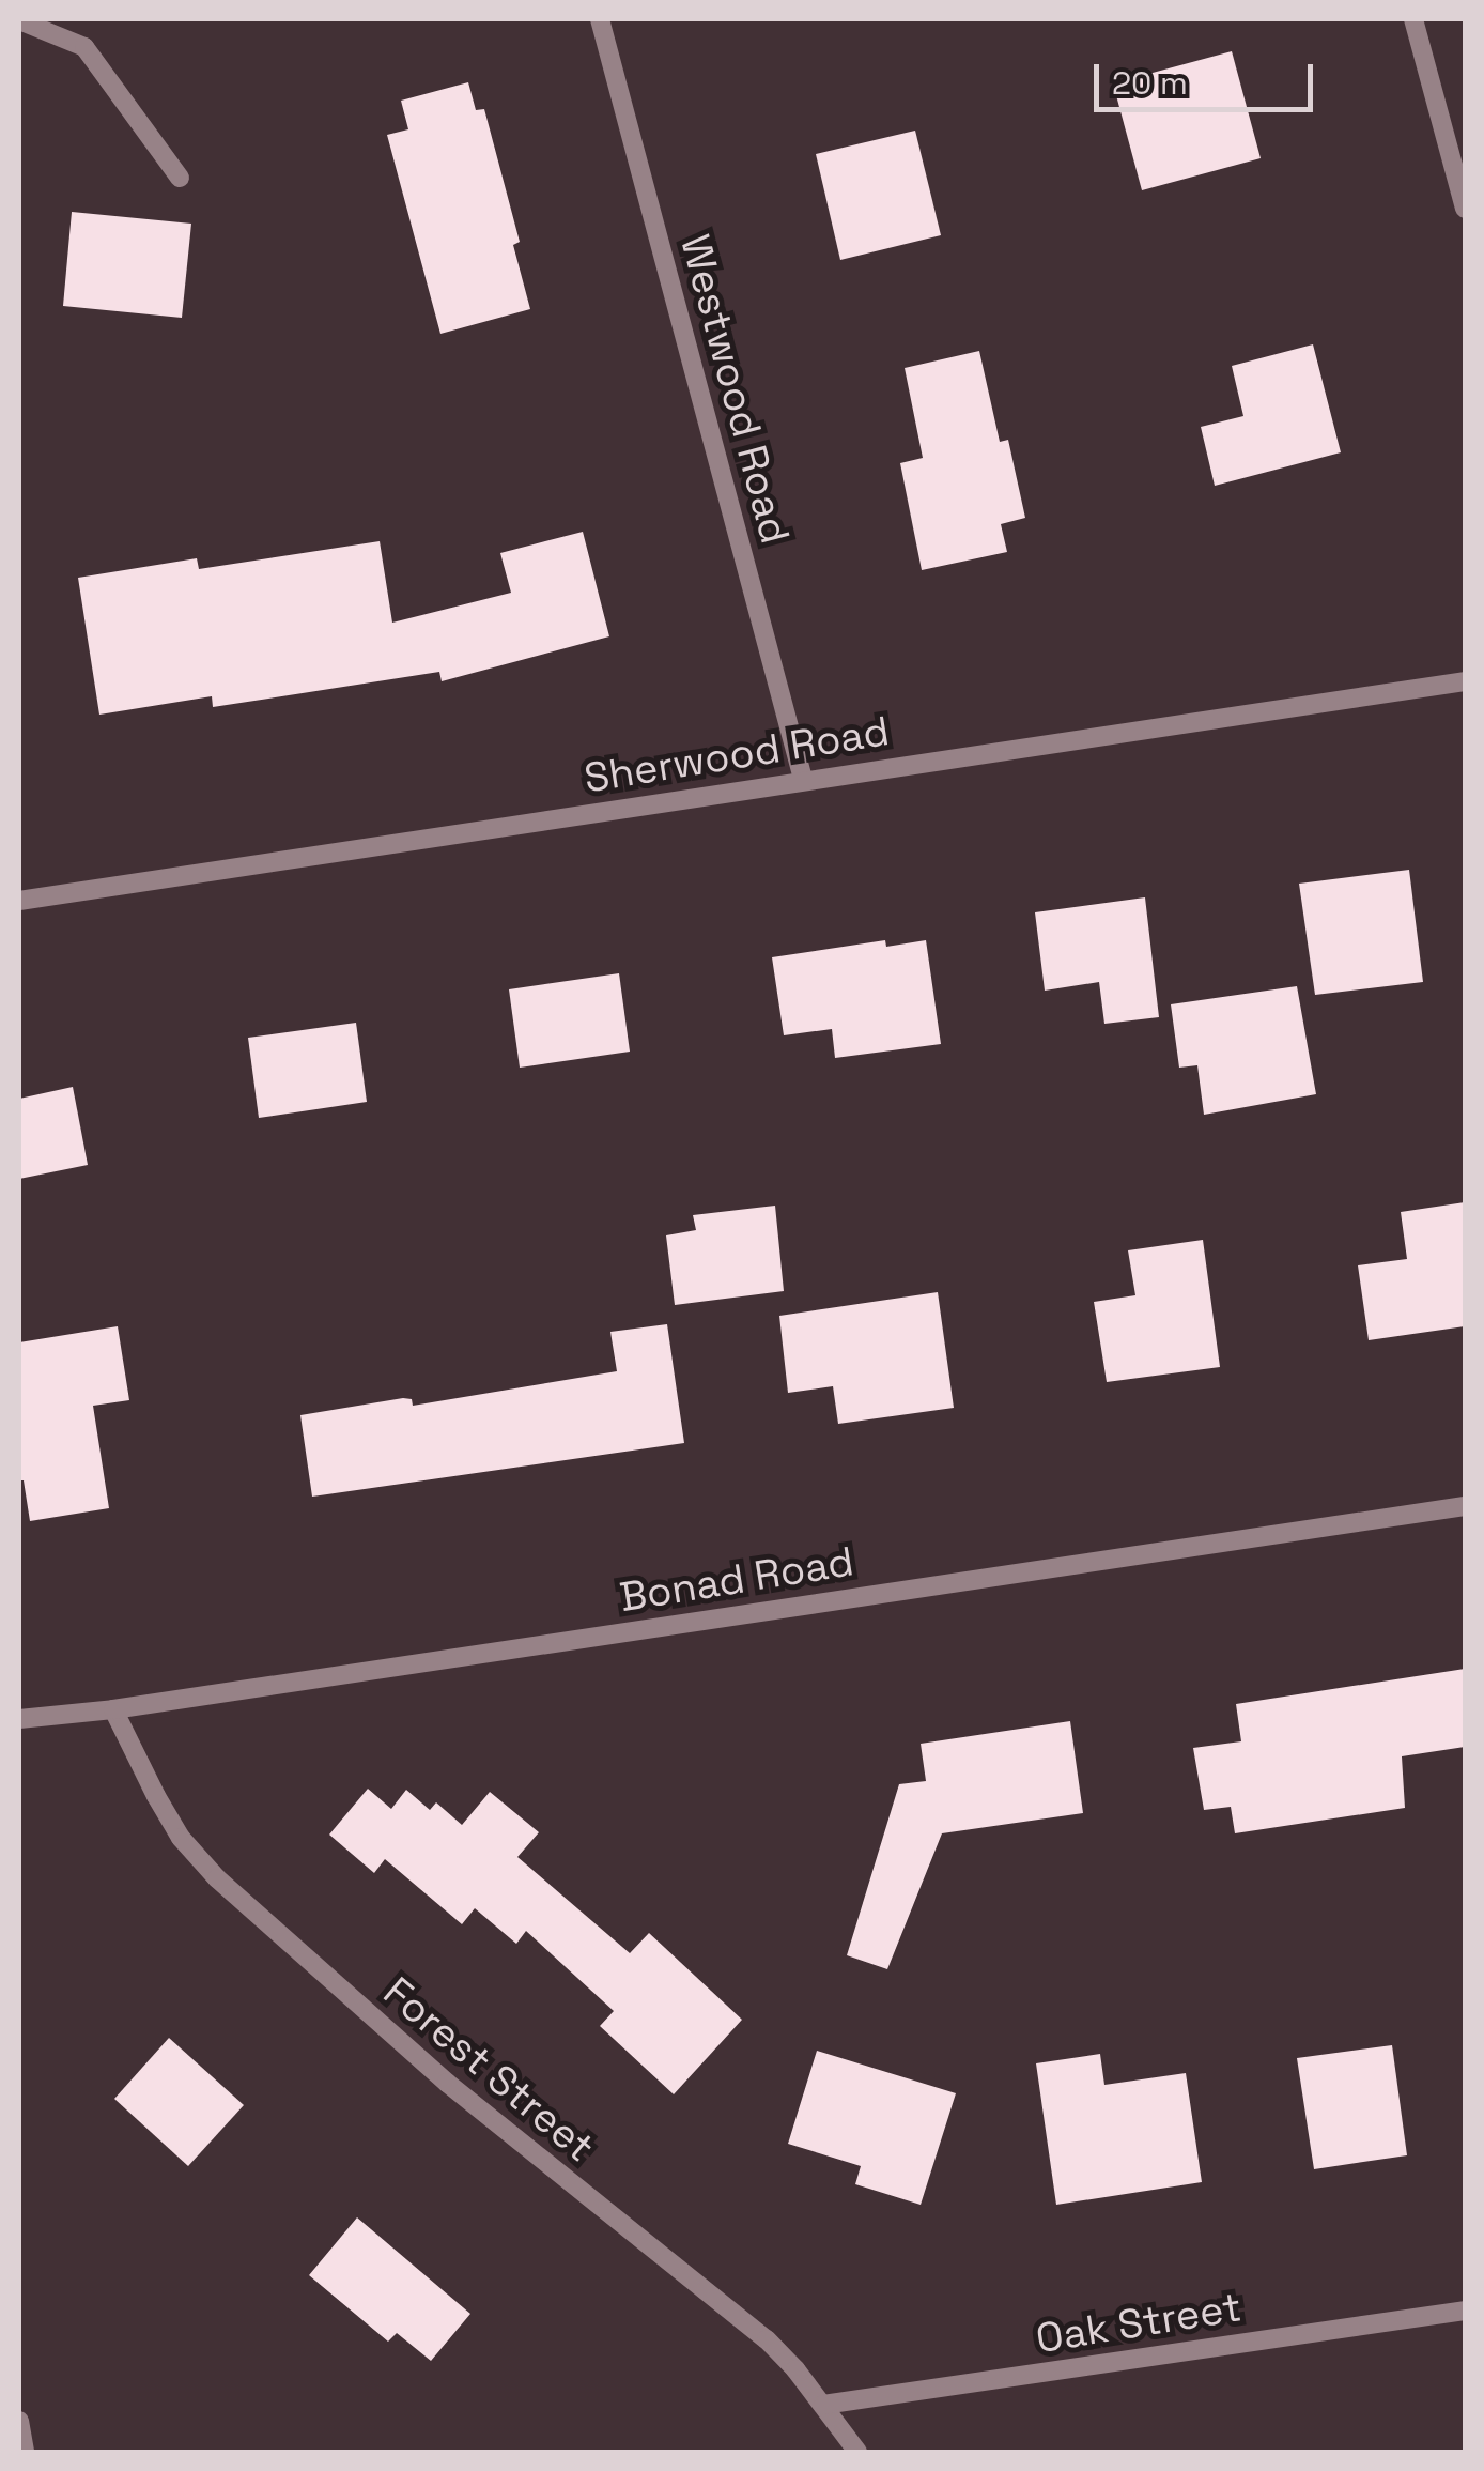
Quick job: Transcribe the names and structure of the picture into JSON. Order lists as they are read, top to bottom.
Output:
{
  "streets": {
    "street": [
      "Westwood Road",
      "Sherwood Road",
      "Bonad Road",
      "Forest Street",
      "Oak Street"
    ]
  },
  "crossings": [
    ["Westwood Road", "Sherwood Road"],
    ["Bonad Road", "Forest Street"],
    ["Forest Street", "Oak Street"]
  ],
  "scale_bar": "20 m"
}
